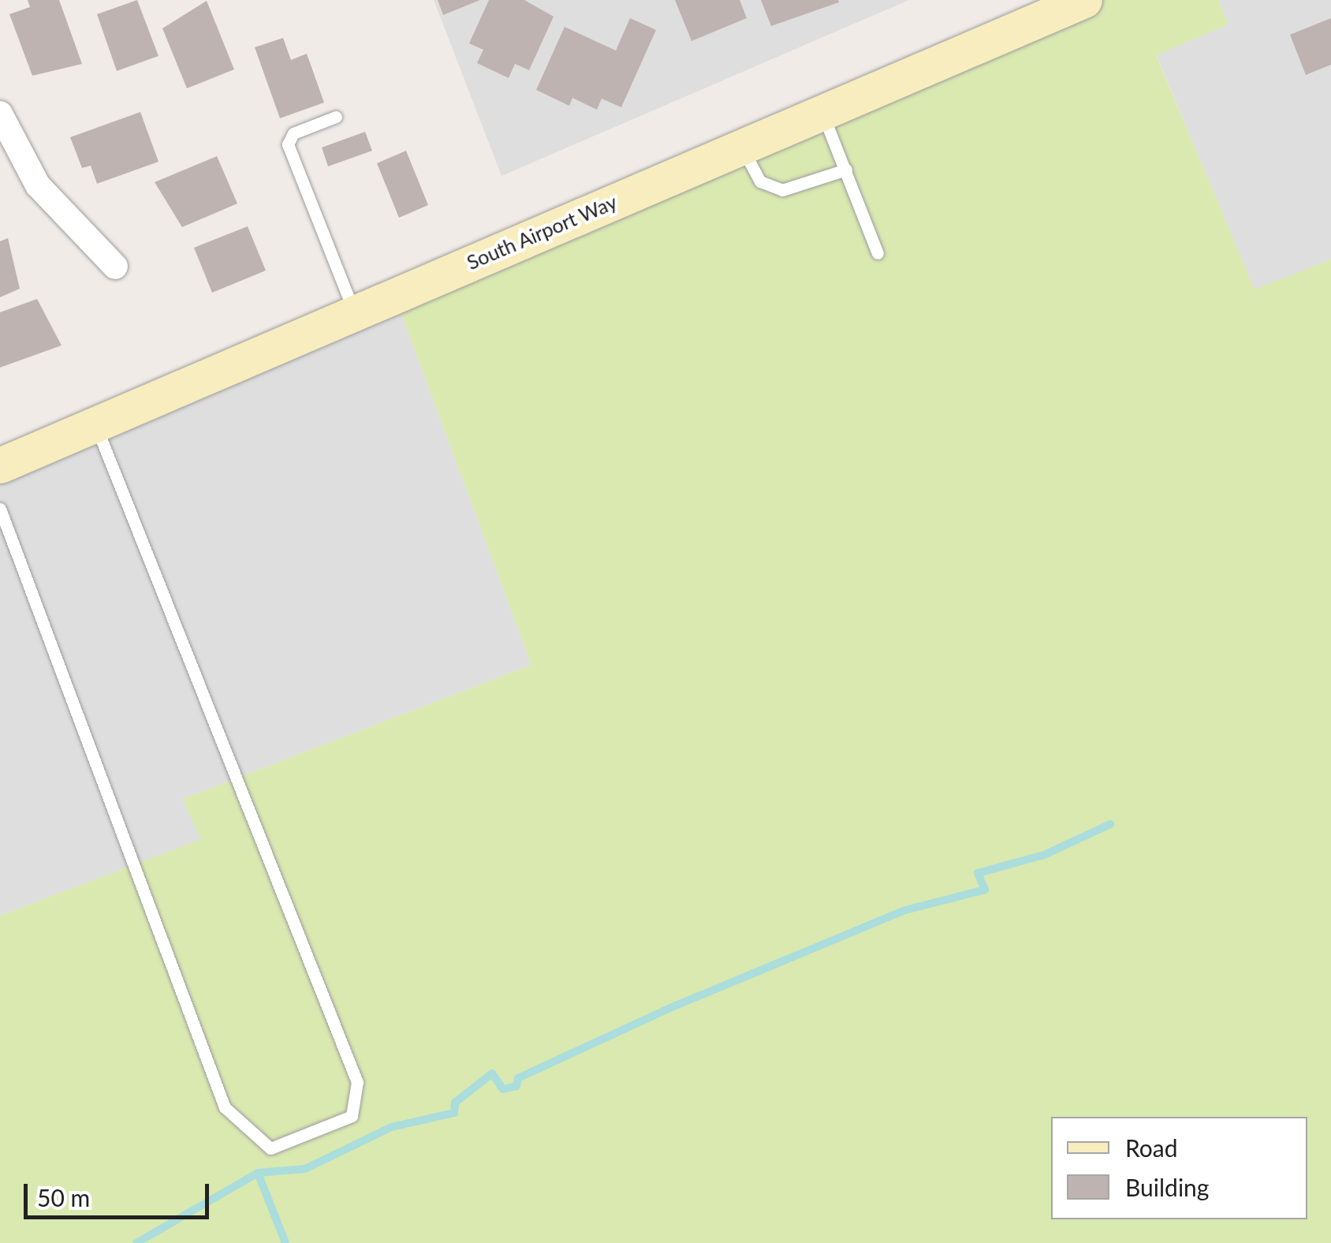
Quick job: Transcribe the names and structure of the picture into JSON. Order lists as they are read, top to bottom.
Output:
{
  "streets": {
    "main road": ["South Airport Way"]
  },
  "legend": ["Road", "Building"],
  "scale_bar": "50 m"
}
